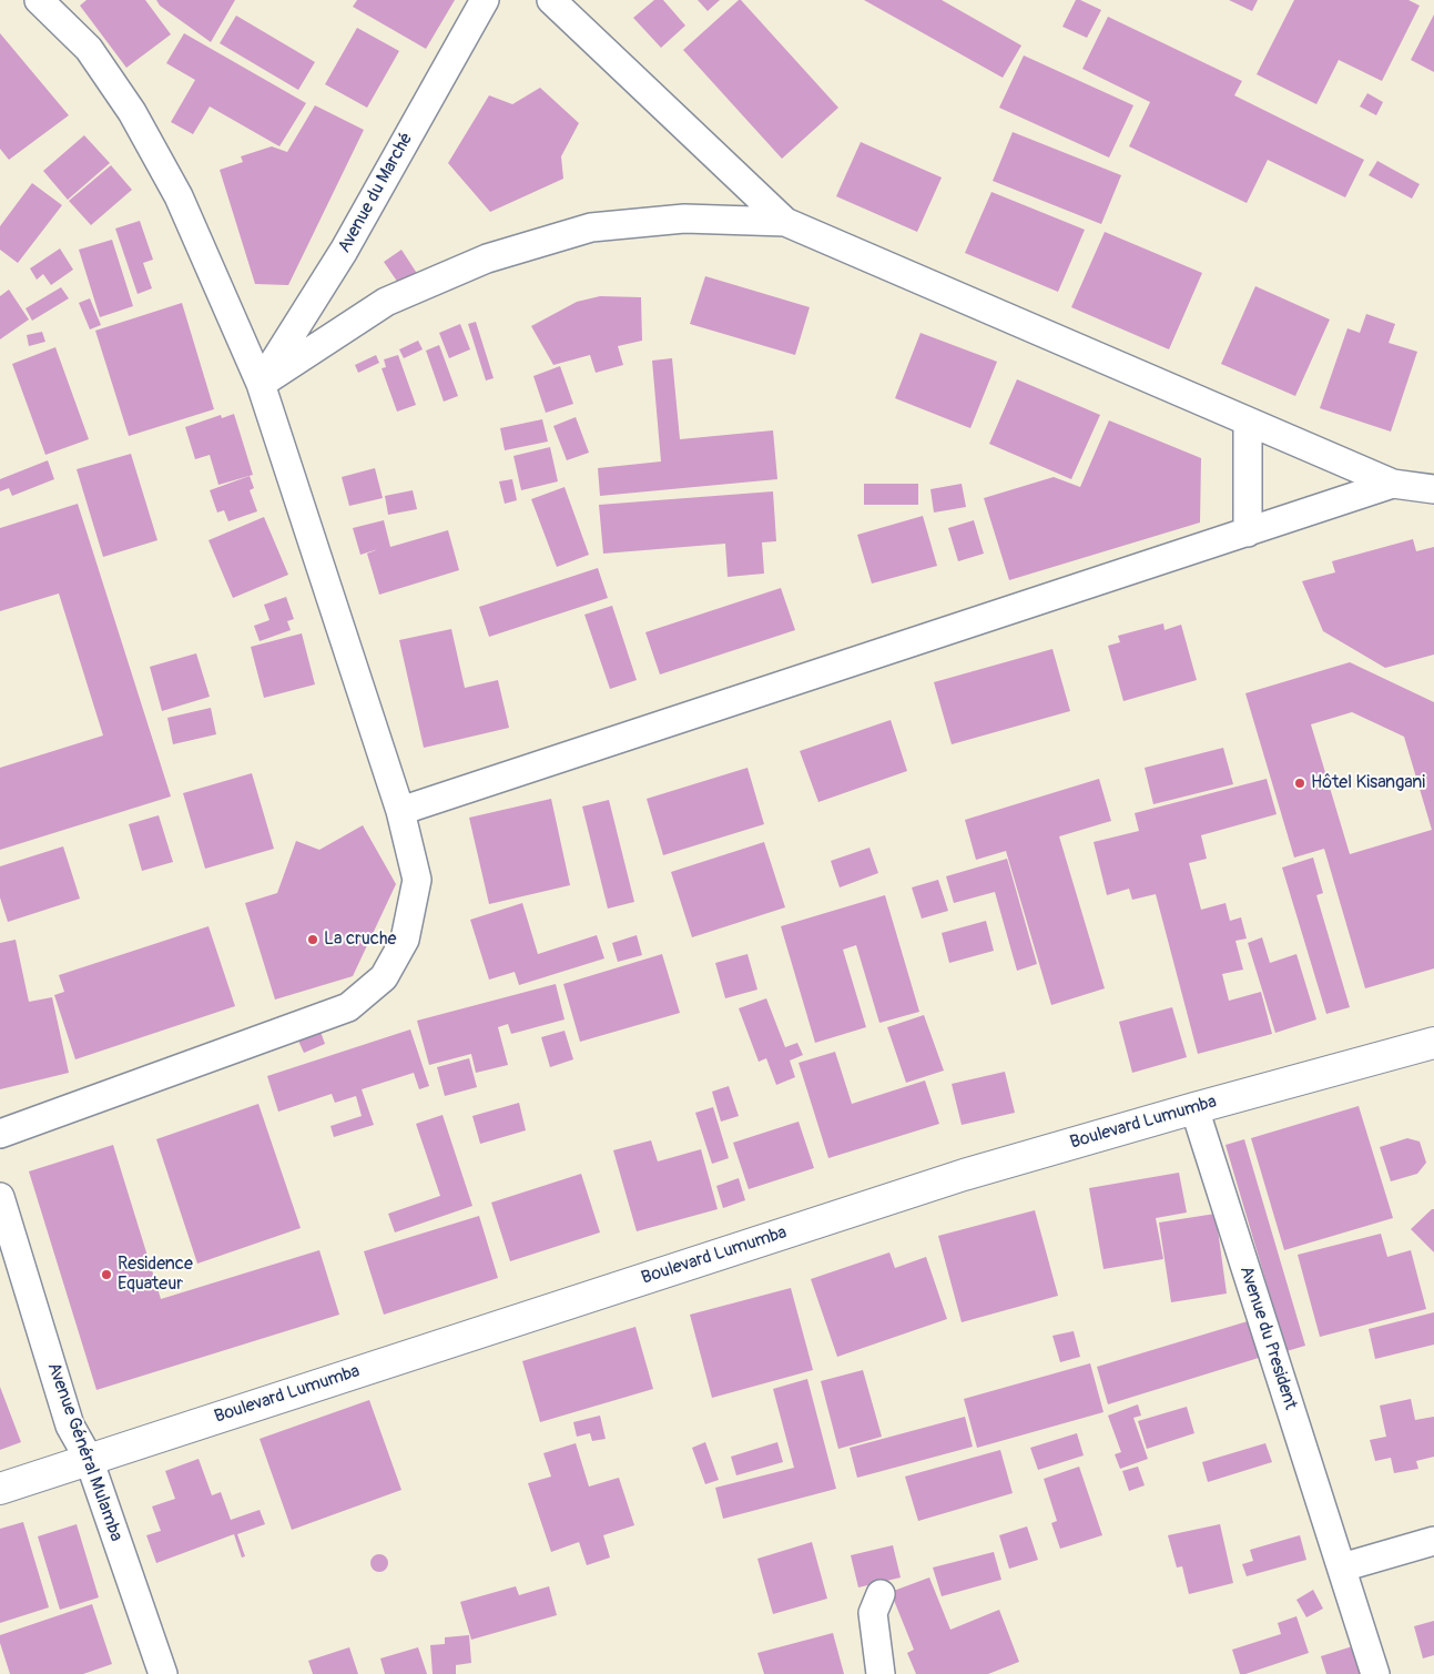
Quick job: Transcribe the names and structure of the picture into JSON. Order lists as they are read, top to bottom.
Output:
{
  "streets": {
    "street": [
      "Avenue du Marché",
      "Boulevard Lumumba",
      "Avenue du President",
      "Avenue Général Mulamba"
    ]
  },
  "crossings": [
    ["Boulevard Lumumba", "Avenue du President"],
    ["Boulevard Lumumba", "Avenue Général Mulamba"]
  ],
  "places": ["Hôtel Kisangani", "La cruche", "Residence Equateur"]
}
